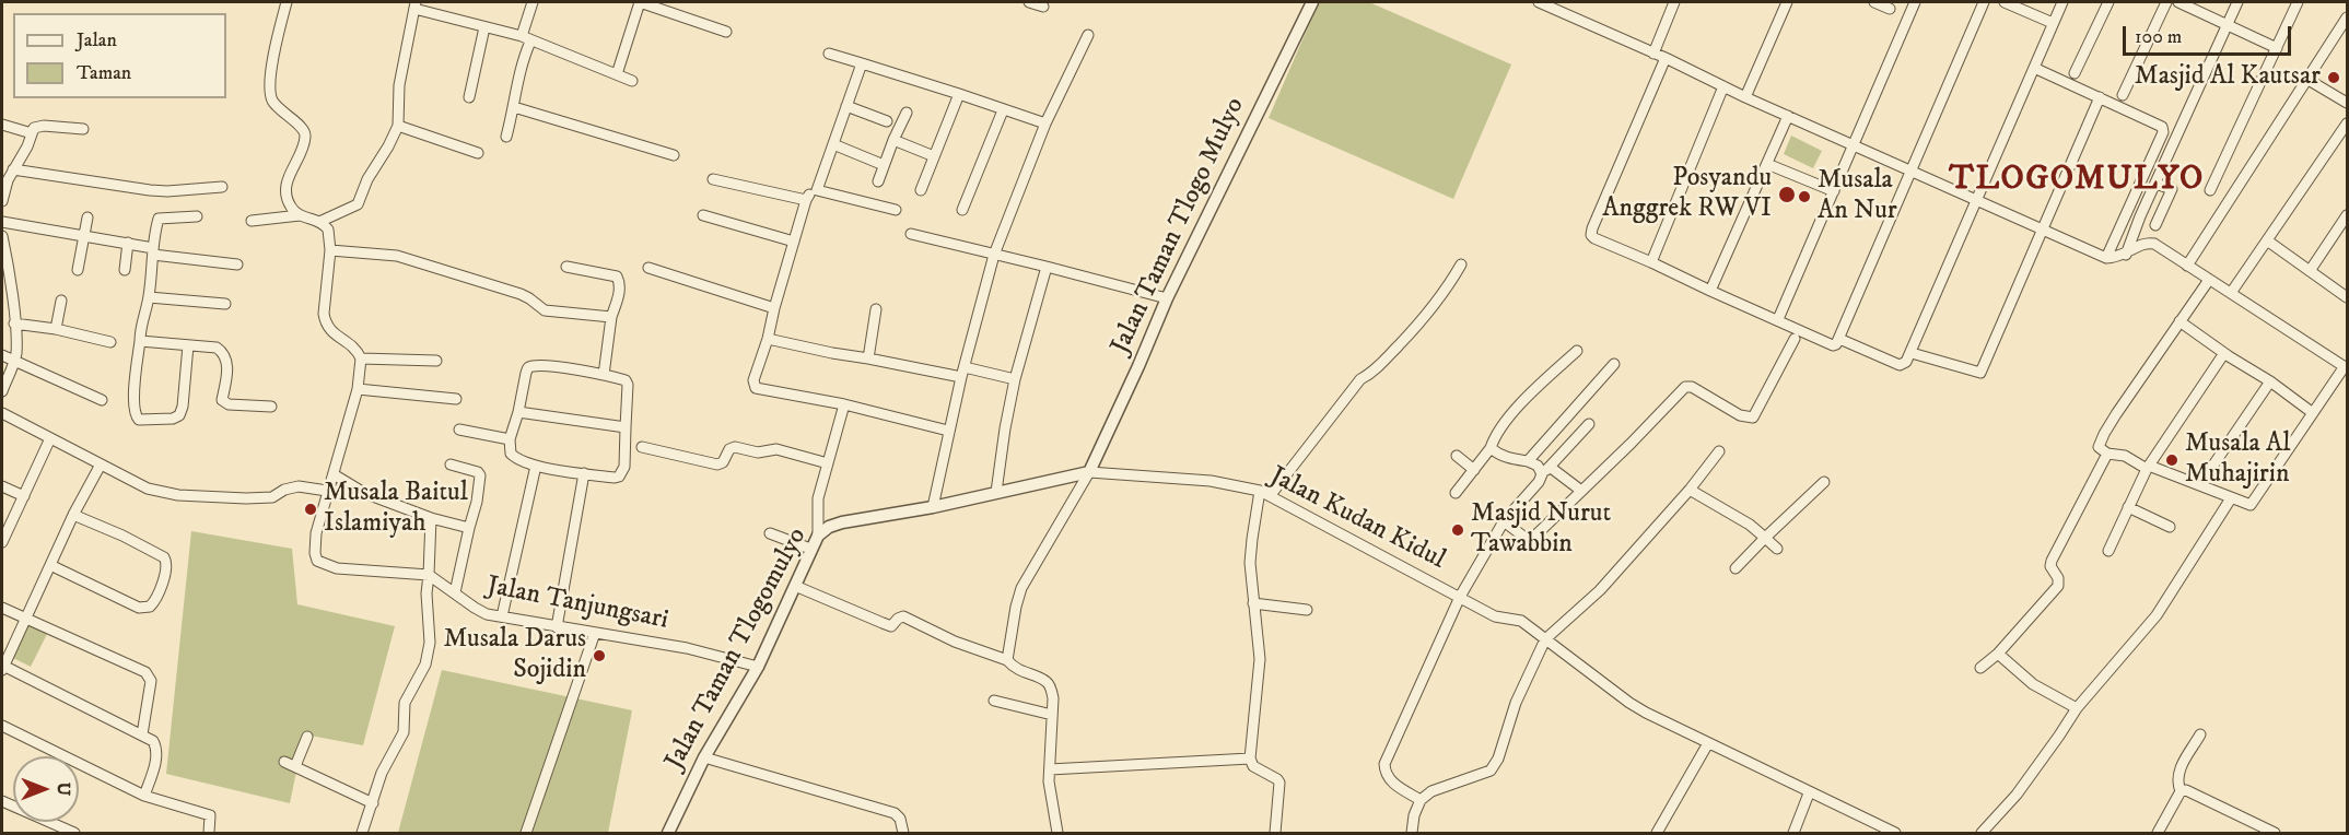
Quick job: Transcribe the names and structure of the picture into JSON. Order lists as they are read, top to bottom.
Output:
{
  "streets": {
    "street": [
      "Jalan Taman Tlogo Mulyo",
      "Jalan Kudan Kidul",
      "Jalan Tanjungsari",
      "Jalan Taman Tlogomulyo"
    ]
  },
  "crossings": [
    ["Jalan Taman Tlogo Mulyo", "Jalan Kudan Kidul"],
    ["Jalan Taman Tlogo Mulyo", "Jalan Taman Tlogomulyo"],
    ["Jalan Kudan Kidul", "Jalan Taman Tlogomulyo"],
    ["Jalan Tanjungsari", "Jalan Taman Tlogomulyo"]
  ],
  "districts": ["TLOGOMULYO"],
  "places": [
    "Masjid Al Kautsar",
    "Posyandu Anggrek RW VI",
    "Musala An Nur",
    "Musala Al Muhajirin",
    "Musala Baitul Islamiyah",
    "Masjid Nurut Tawabbin",
    "Musala Darus Sojidin"
  ],
  "legend": ["Jalan", "Taman"],
  "scale_bar": "100 m",
  "north": "right"
}
